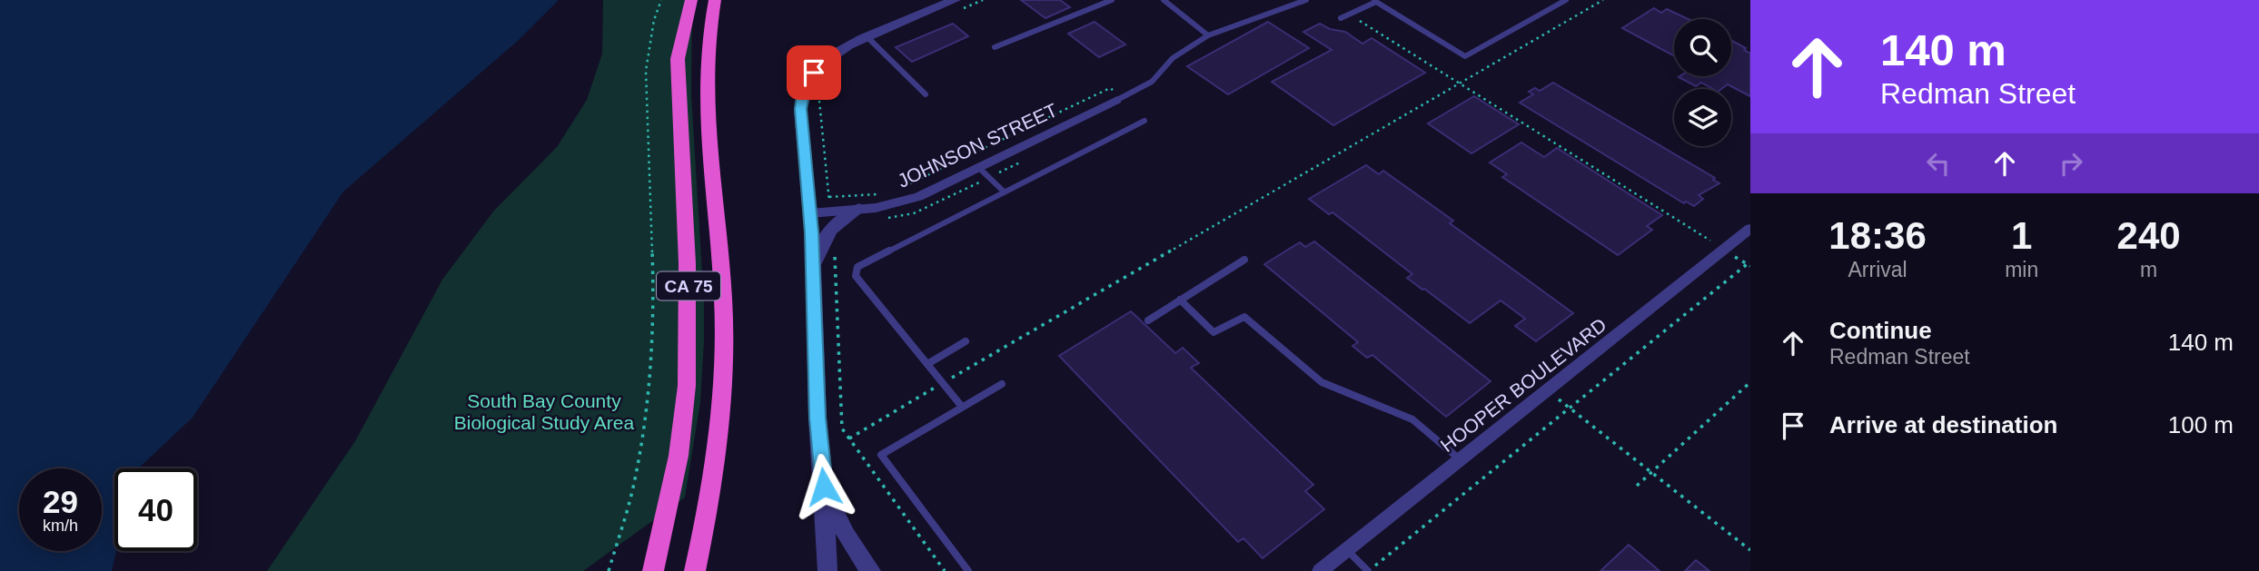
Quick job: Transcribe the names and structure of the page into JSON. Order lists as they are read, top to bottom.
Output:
{
  "streets": {
    "highway": ["CA 75"],
    "street": ["JOHNSON STREET", "HOOPER BOULEVARD"]
  },
  "parks": ["South Bay County Biological Study Area"],
  "page": {
    "turn": ["140 m", "Redman Street"],
    "eta": [
      "18:36",
      "Arrival",
      "1",
      "min",
      "240",
      "m"
    ],
    "list": [
      {
        "name": "Continue",
        "note": "Redman Street",
        "value": "140 m"
      },
      {
        "name": "Arrive at destination",
        "value": "100 m"
      }
    ],
    "speed": "29 km/h",
    "limit": "40"
  }
}
